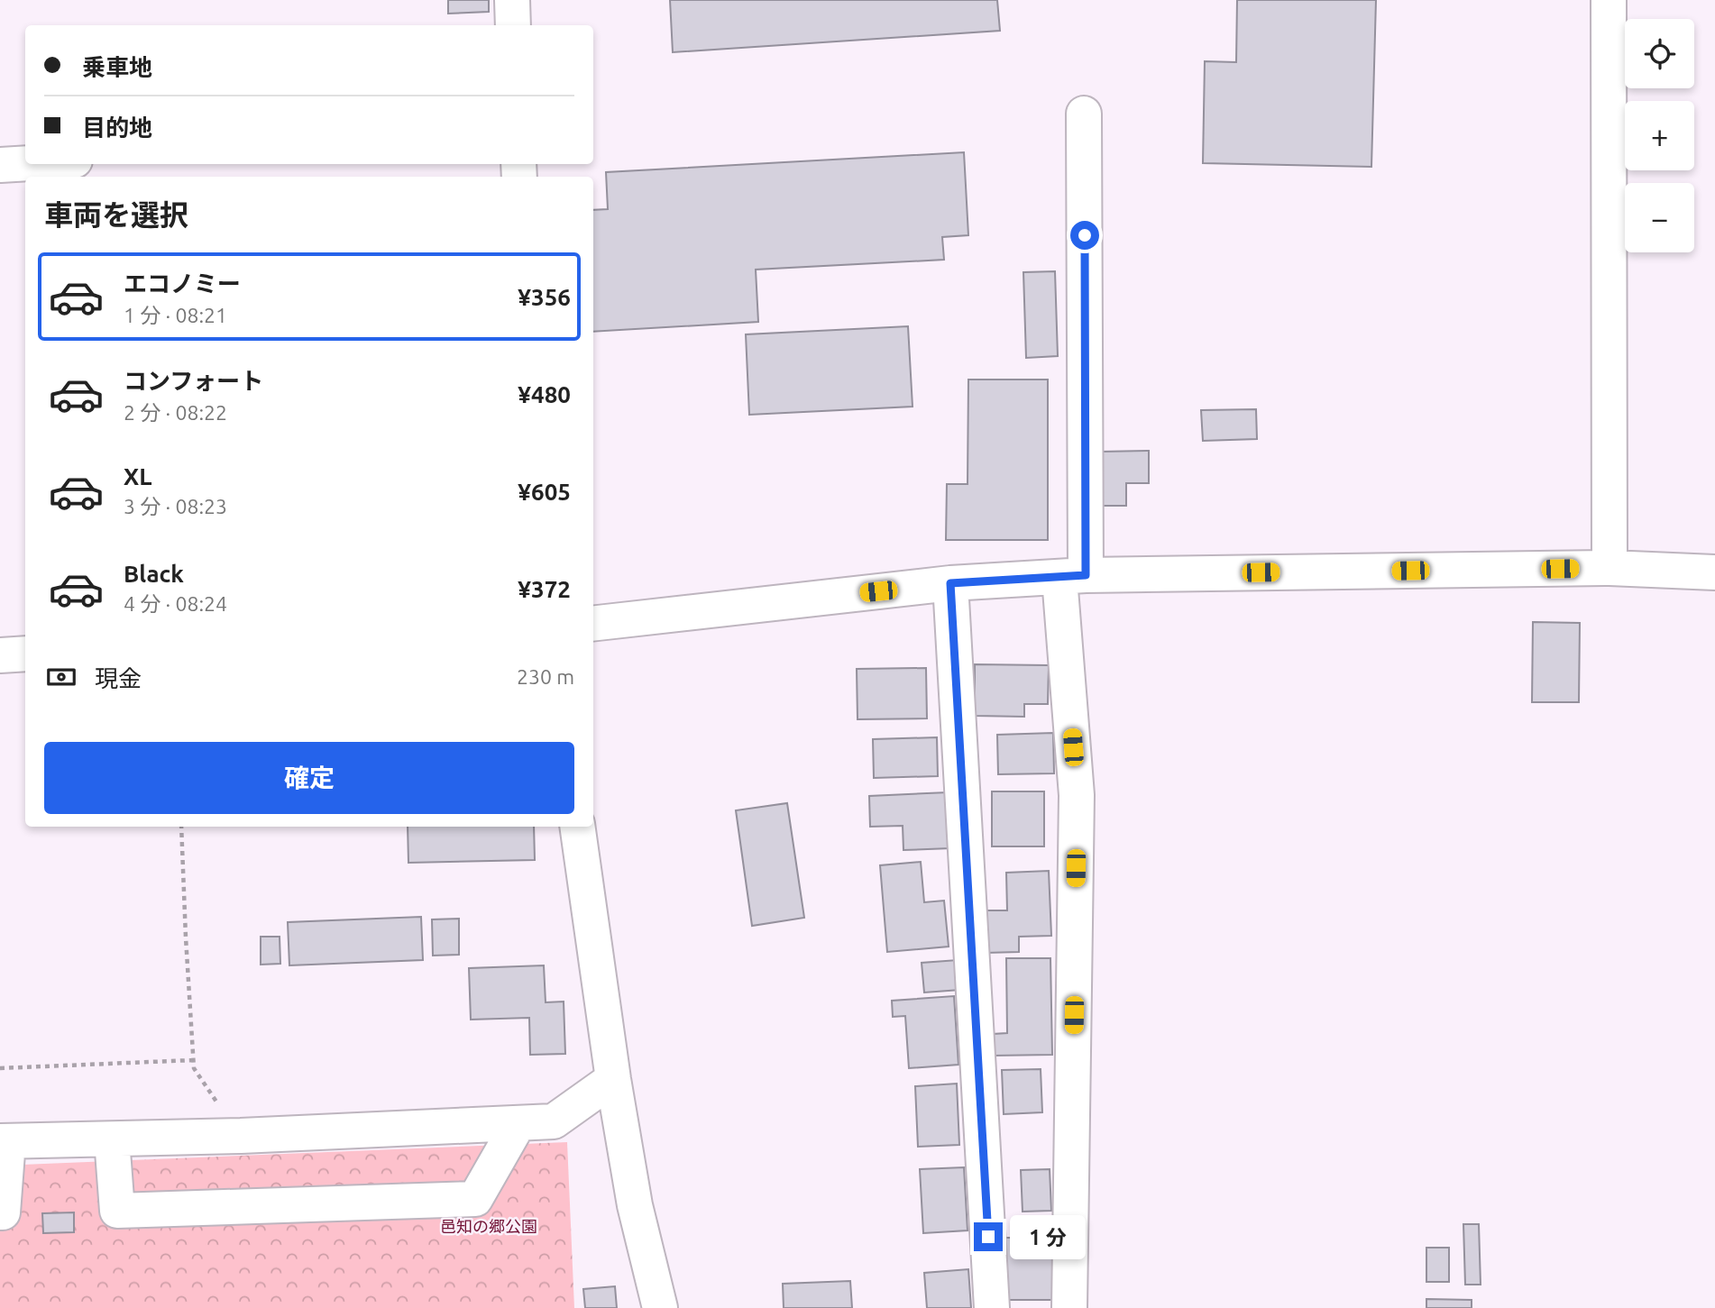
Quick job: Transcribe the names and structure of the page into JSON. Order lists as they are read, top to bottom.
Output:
{
  "parks": ["邑知の郷公園"],
  "page": {
    "map_buttons": ["+", "−"],
    "banner": ["乗車地", "目的地"],
    "heading": "車両を選択",
    "list": [
      {
        "name": "エコノミー",
        "note": "1 分 · 08:21",
        "value": "¥356"
      },
      {
        "name": "コンフォート",
        "note": "2 分 · 08:22",
        "value": "¥480"
      },
      {
        "name": "XL",
        "note": "3 分 · 08:23",
        "value": "¥605"
      },
      {
        "name": "Black",
        "note": "4 分 · 08:24",
        "value": "¥372"
      }
    ],
    "pay": ["現金", "230 m"],
    "buttons": "確定",
    "bubble": "1 分"
  }
}
